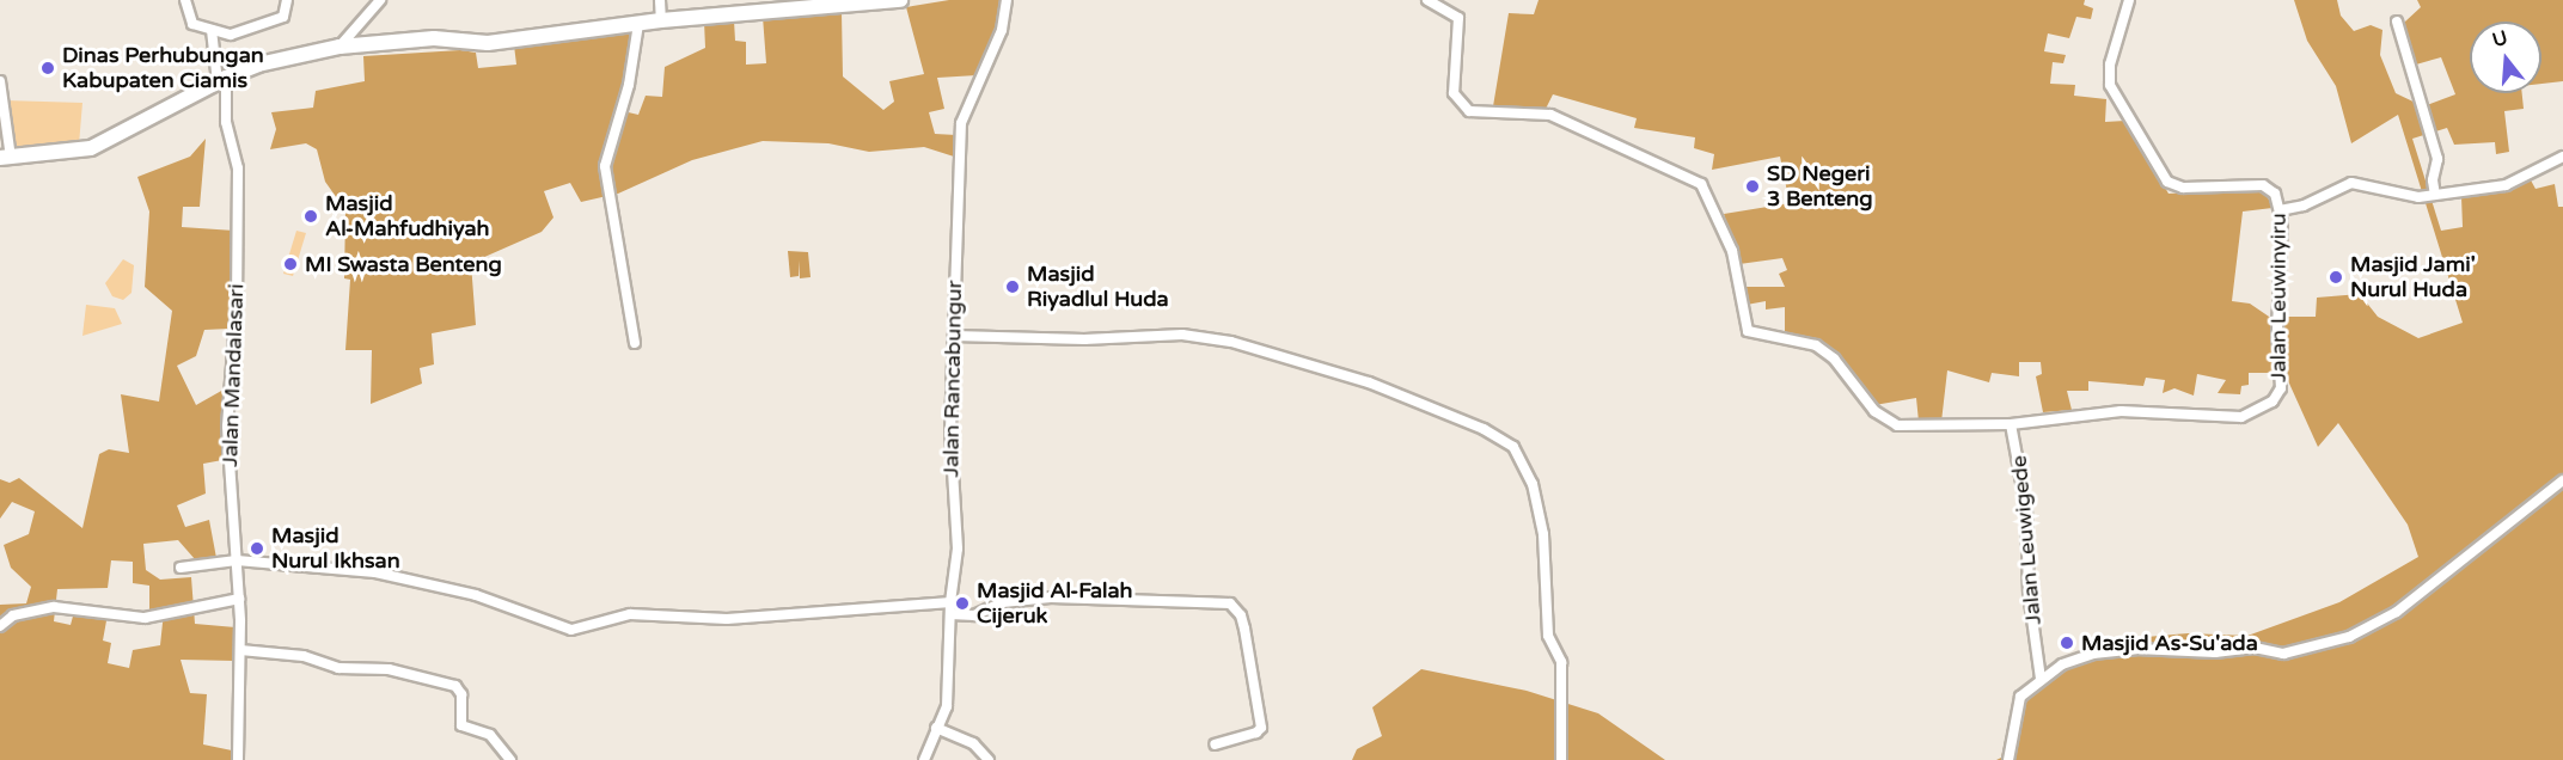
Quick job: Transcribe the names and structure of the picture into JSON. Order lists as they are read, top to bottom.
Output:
{
  "streets": {
    "street": [
      "Jalan Leuwinyiru",
      "Jalan Mandalasari",
      "Jalan Rancabungur",
      "Jalan Leuwigede"
    ]
  },
  "crossings": [
    ["Jalan Leuwinyiru", "Jalan Leuwigede"]
  ],
  "places": [
    "Dinas Perhubungan Kabupaten Ciamis",
    "SD Negeri 3 Benteng",
    "Masjid Al-Mahfudhiyah",
    "MI Swasta Benteng",
    "Masjid Jami' Nurul Huda",
    "Masjid Riyadlul Huda",
    "Masjid Nurul Ikhsan",
    "Masjid Al-Falah Cijeruk",
    "Masjid As-Su'ada"
  ],
  "north": "top"
}
